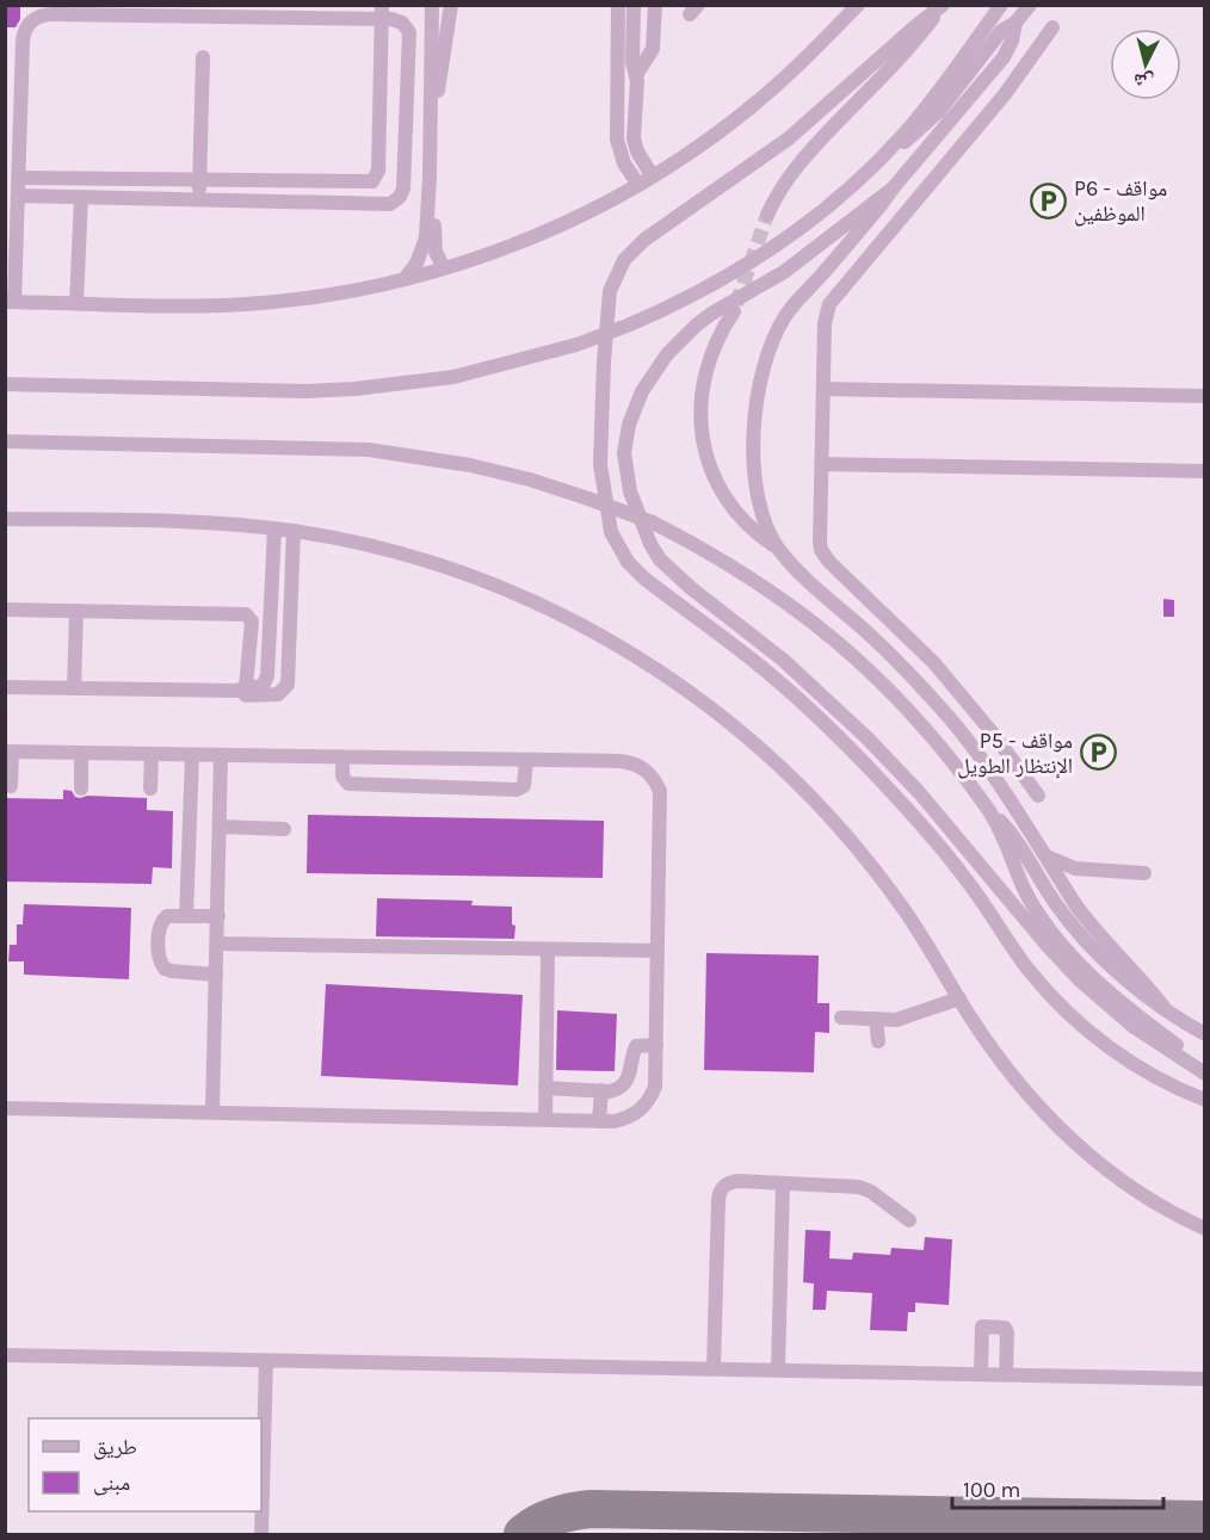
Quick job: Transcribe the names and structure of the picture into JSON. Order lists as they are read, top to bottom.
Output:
{
  "places": {
    "parking": ["P6 - مواقف الموظفين", "P5 - مواقف الإنتظار الطويل"]
  },
  "legend": ["طريق", "مبنى"],
  "scale_bar": "100 m",
  "north": "bottom"
}
